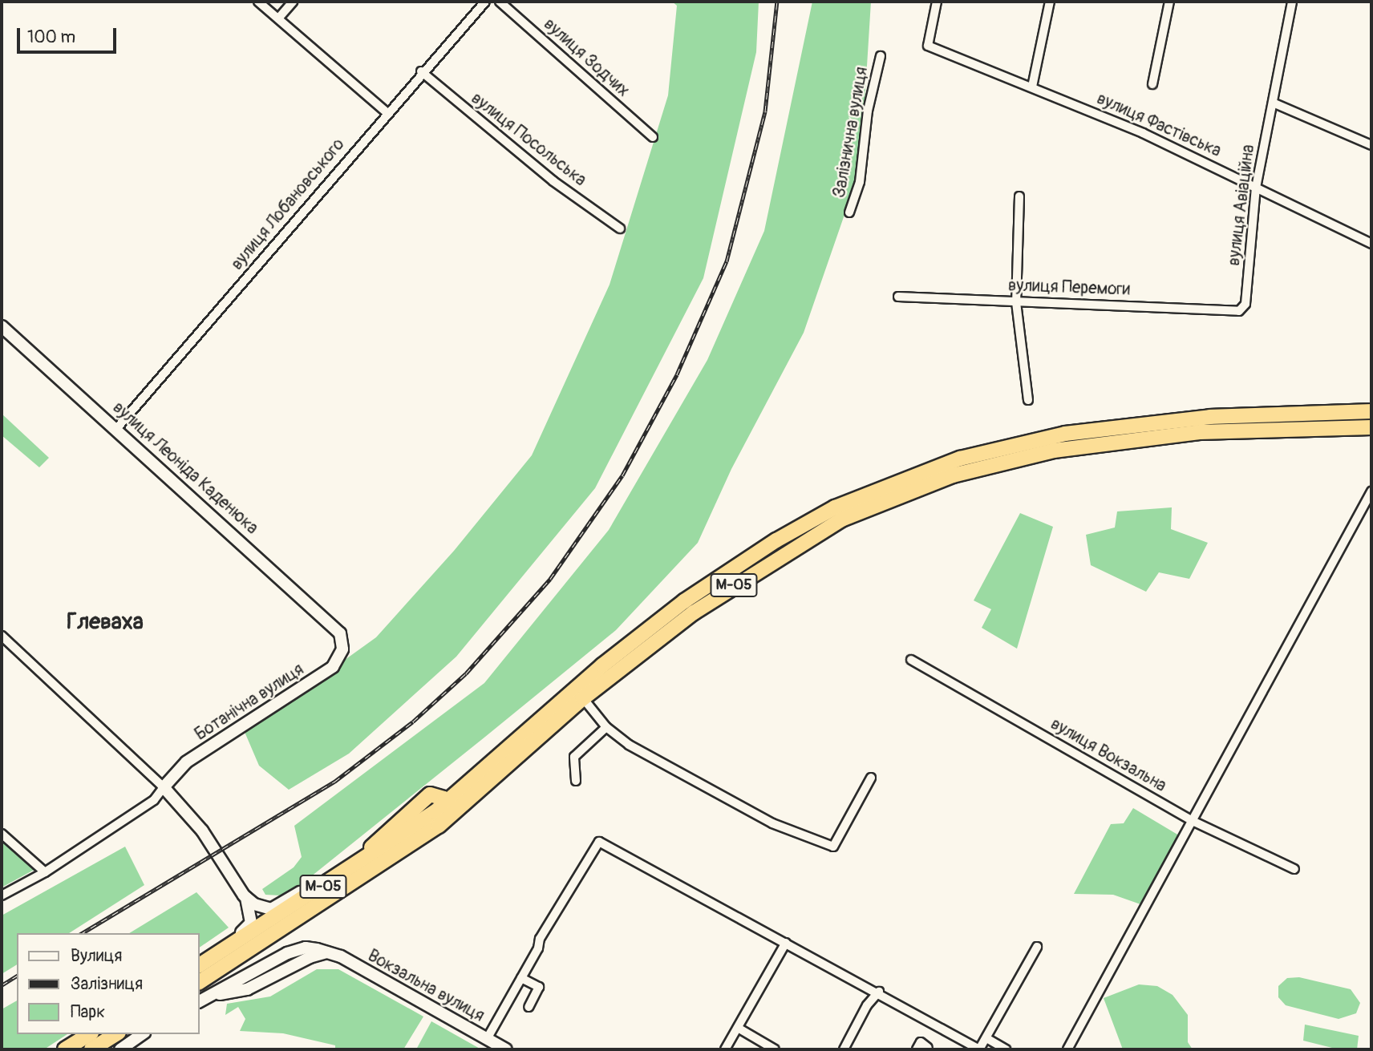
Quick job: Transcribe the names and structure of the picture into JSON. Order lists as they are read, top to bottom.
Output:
{
  "streets": {
    "highway": ["М-05"],
    "street": [
      "вулиця Зодчих",
      "вулиця Фастівська",
      "Залізнична вулиця",
      "вулиця Посольська",
      "вулиця Лобановського",
      "вулиця Авіаційна",
      "вулиця Перемоги",
      "вулиця Леоніда Каденюка",
      "Ботанічна вулиця",
      "вулиця Вокзальна",
      "Вокзальна вулиця"
    ]
  },
  "crossings": [
    ["вулиця Фастівська", "вулиця Авіаційна"],
    ["вулиця Посольська", "вулиця Лобановського"],
    ["вулиця Лобановського", "вулиця Леоніда Каденюка"],
    ["вулиця Авіаційна", "вулиця Перемоги"],
    ["вулиця Леоніда Каденюка", "Ботанічна вулиця"]
  ],
  "districts": ["Глеваха"],
  "legend": ["Вулиця", "Залізниця", "Парк"],
  "scale_bar": "100 m"
}
